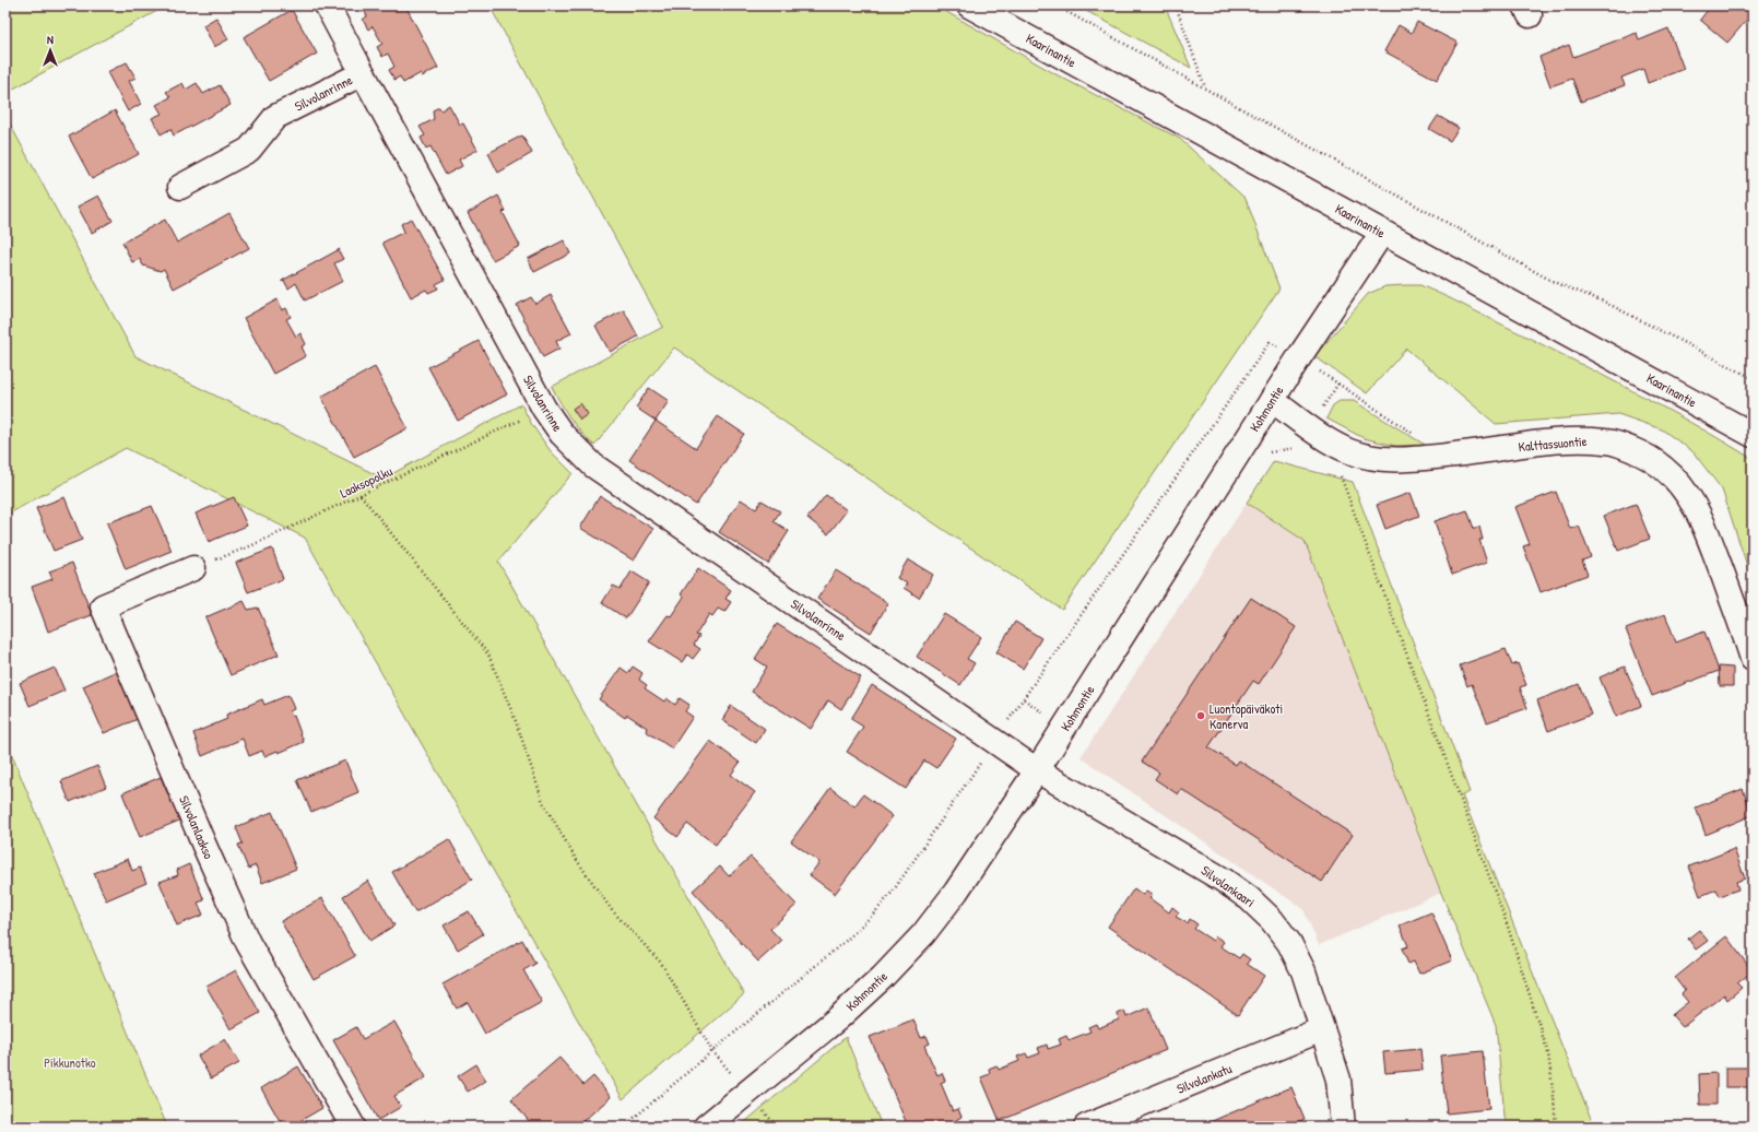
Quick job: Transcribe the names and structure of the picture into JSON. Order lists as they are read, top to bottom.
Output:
{
  "streets": {
    "street": [
      "Kaarinantie",
      "Silvolanrinne",
      "Kohmontie",
      "Kalttassuontie",
      "Silvolanlaakso",
      "Silvolankaari",
      "Silvolankatu"
    ],
    "path": ["Laaksopolku"]
  },
  "crossings": [
    ["Kaarinantie", "Kohmontie"],
    ["Silvolanrinne", "Kohmontie"],
    ["Silvolanrinne", "Laaksopolku"],
    ["Silvolanrinne", "Silvolankaari"],
    ["Kohmontie", "Kalttassuontie"],
    ["Kohmontie", "Silvolankaari"],
    ["Laaksopolku", "Silvolanlaakso"],
    ["Silvolankaari", "Silvolankatu"]
  ],
  "parks": ["Pikkunotko"],
  "places": ["Luontopäiväkoti Kanerva"],
  "north": "top"
}
